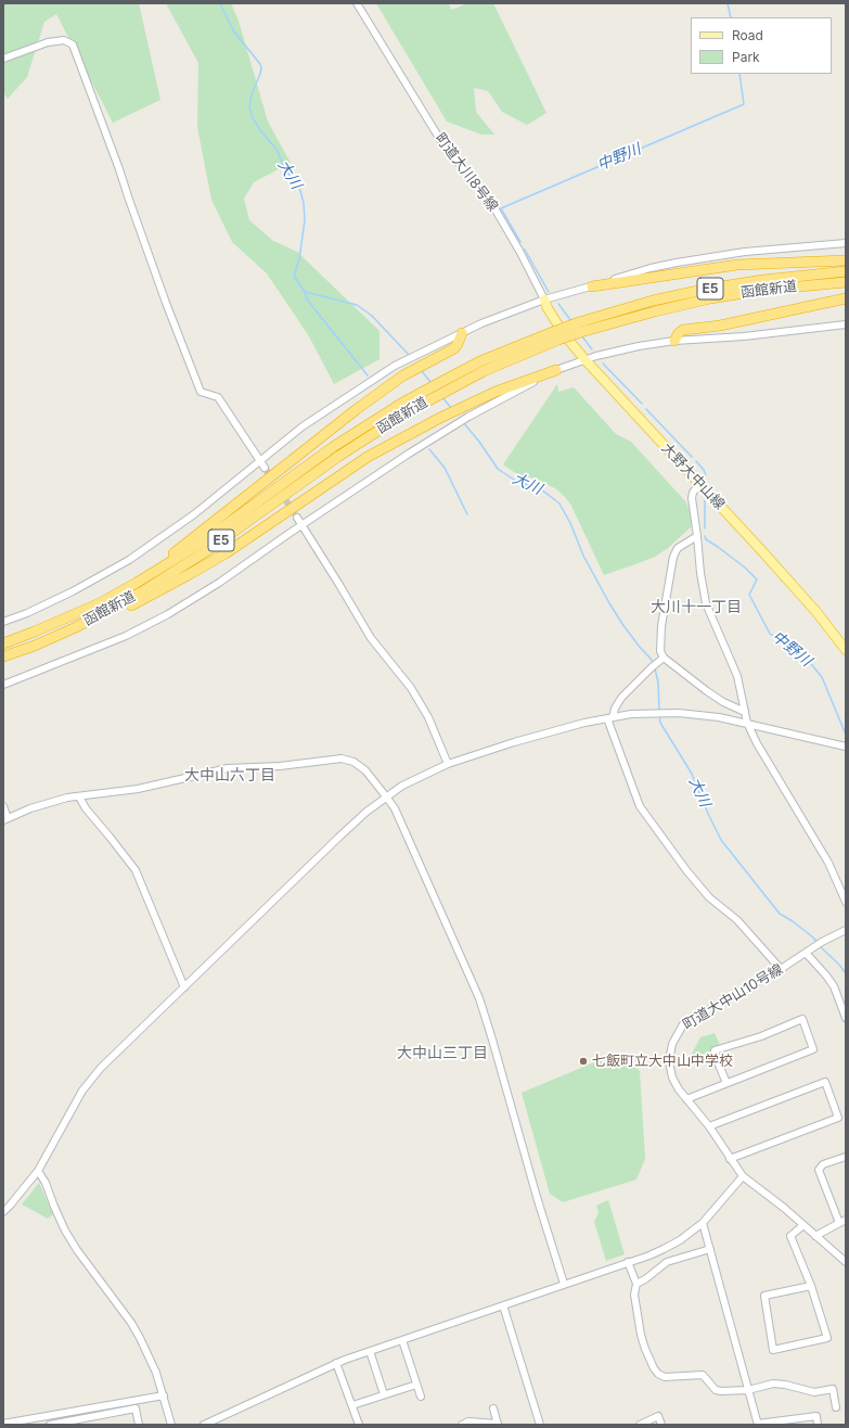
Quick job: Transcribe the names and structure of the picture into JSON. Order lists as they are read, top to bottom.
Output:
{
  "streets": {
    "highway": ["E5", "函館新道"],
    "main road": ["大野大中山線"],
    "street": ["町道大川8号線", "町道大中山10号線"]
  },
  "crossings": [
    ["町道大川8号線", "大野大中山線"]
  ],
  "districts": ["大川十一丁目", "大中山六丁目", "大中山三丁目"],
  "water": ["中野川", "大川"],
  "places": ["七飯町立大中山中学校"],
  "legend": ["Road", "Park"]
}
